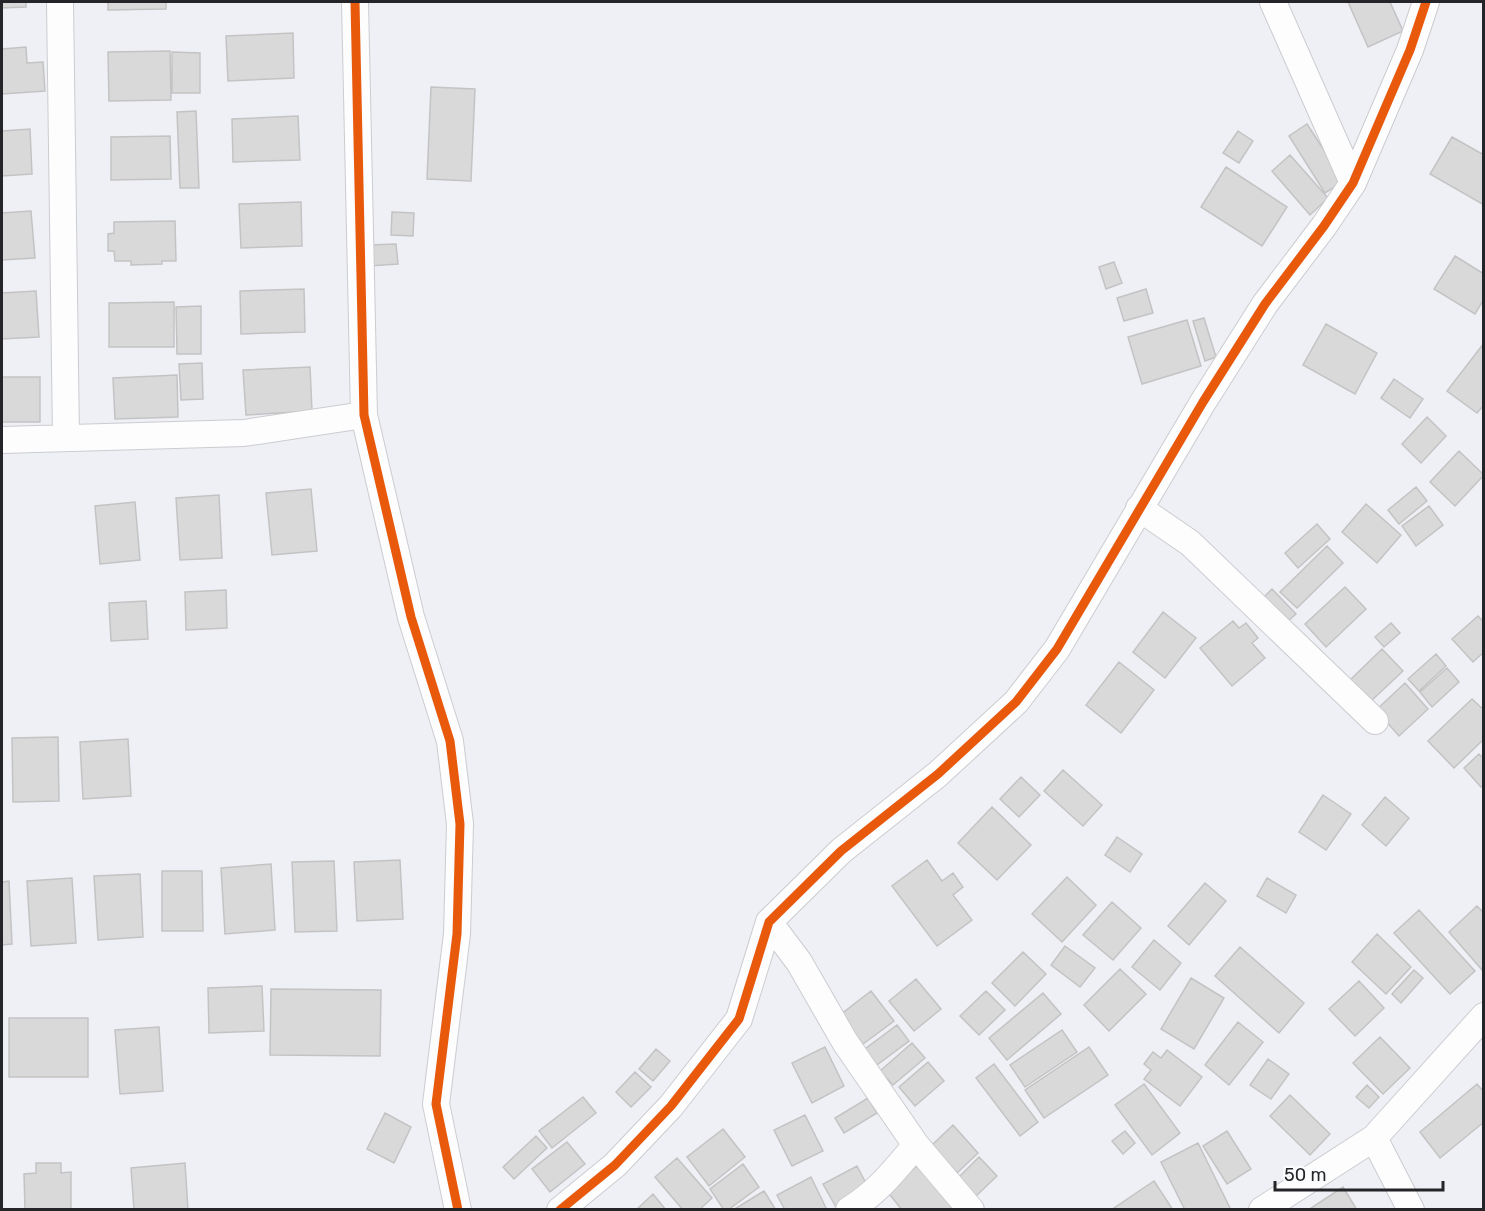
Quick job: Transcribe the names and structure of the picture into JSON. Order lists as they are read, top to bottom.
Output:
{
  "scale_bar": "50 m"
}
